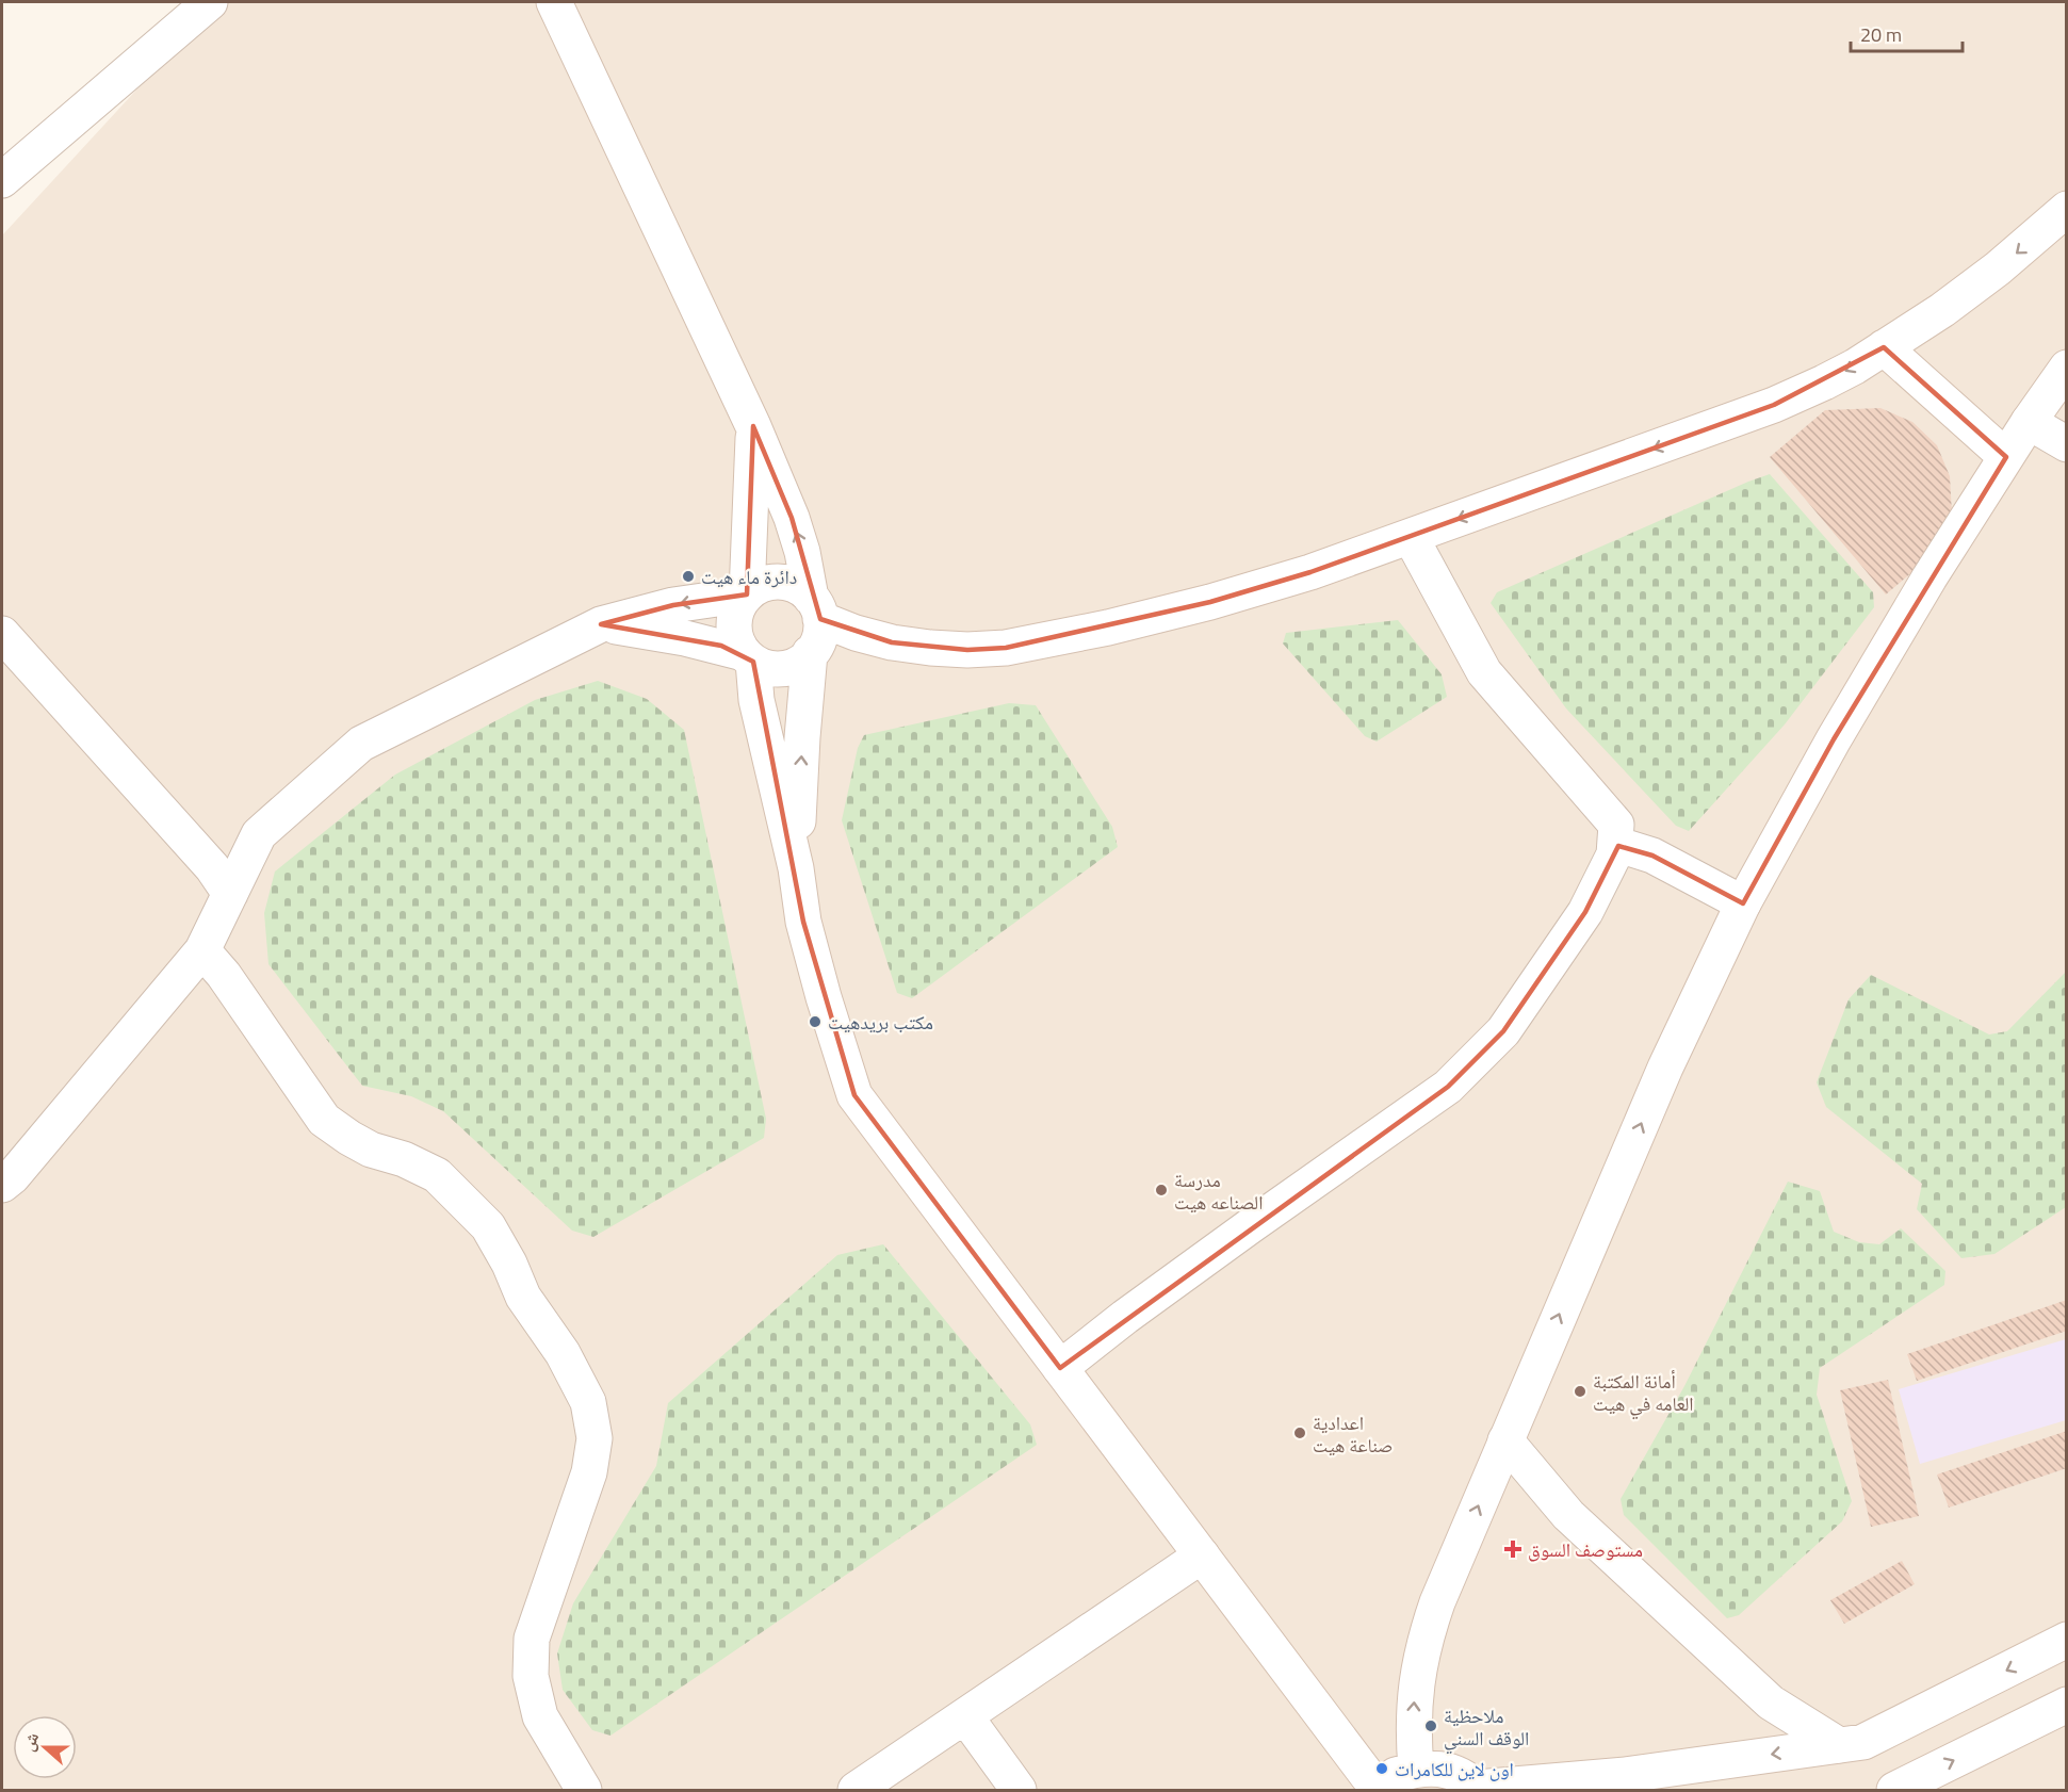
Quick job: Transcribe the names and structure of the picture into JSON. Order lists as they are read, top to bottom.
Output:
{
  "places": {
    "other": [
      "دائرة ماء هيت",
      "مكتب بريدهيت",
      "مدرسة الصناعه هيت",
      "أمانة المكتبة العامه في هيت",
      "اعدادية صناعة هيت",
      "ملاحظية الوقف السني",
      "اون لاين للكامرات"
    ],
    "health": ["مستوصف السوق"]
  },
  "scale_bar": "20 m",
  "north": "left"
}
